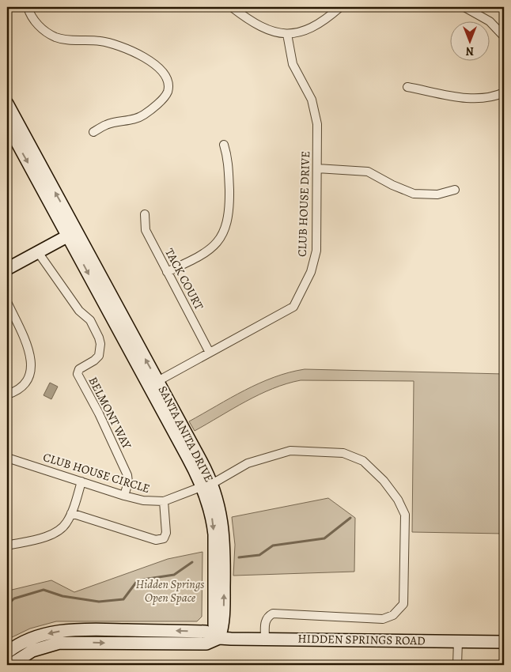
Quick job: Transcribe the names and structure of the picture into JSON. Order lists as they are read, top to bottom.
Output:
{
  "streets": {
    "main road": ["SANTA ANITA DRIVE", "HIDDEN SPRINGS ROAD"],
    "street": [
      "CLUB HOUSE DRIVE",
      "TACK COURT",
      "BELMONT WAY",
      "CLUB HOUSE CIRCLE"
    ]
  },
  "crossings": [
    ["CLUB HOUSE DRIVE", "TACK COURT"],
    ["CLUB HOUSE DRIVE", "SANTA ANITA DRIVE"],
    ["BELMONT WAY", "CLUB HOUSE CIRCLE"],
    ["SANTA ANITA DRIVE", "CLUB HOUSE CIRCLE"],
    ["SANTA ANITA DRIVE", "HIDDEN SPRINGS ROAD"],
    ["CLUB HOUSE CIRCLE", "HIDDEN SPRINGS ROAD"]
  ],
  "parks": ["Hidden Springs Open Space"],
  "north": "bottom"
}
